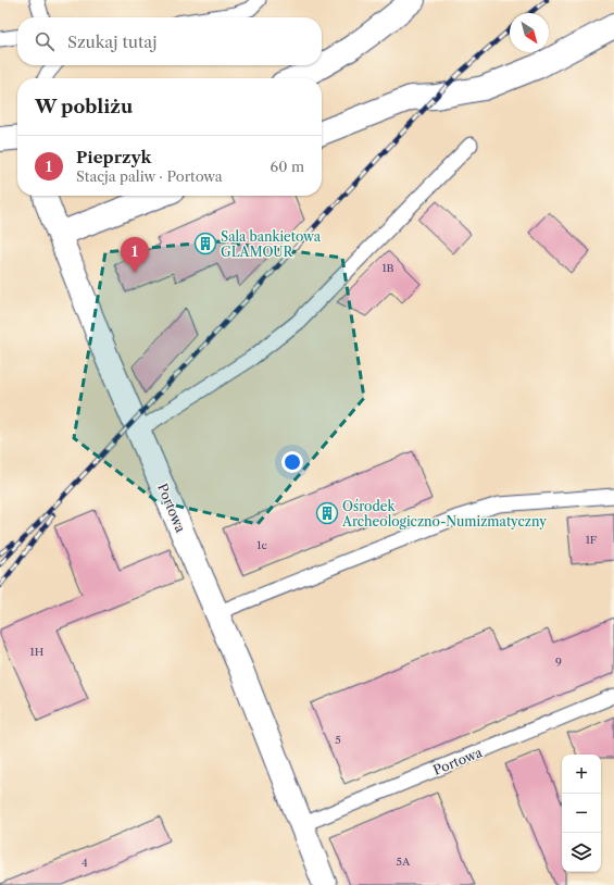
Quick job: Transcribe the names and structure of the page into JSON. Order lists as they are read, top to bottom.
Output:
{
  "streets": {
    "street": ["Portowa"]
  },
  "places": {
    "building": ["Sala bankietowa GLAMOUR", "Ośrodek Archeologiczno-Numizmatyczny"]
  },
  "house_numbers": [
    "1B",
    "1F",
    "1c",
    "1H",
    "9",
    "5",
    "5A",
    "4"
  ],
  "north": "bottom right",
  "page": {
    "search": "Szukaj tutaj",
    "heading": "W pobliżu",
    "list": [
      {
        "mark": "1",
        "name": "Pieprzyk",
        "note": "Stacja paliw · Portowa",
        "value": "60 m"
      }
    ],
    "pins": "1",
    "map_buttons": ["+", "−"]
  }
}
